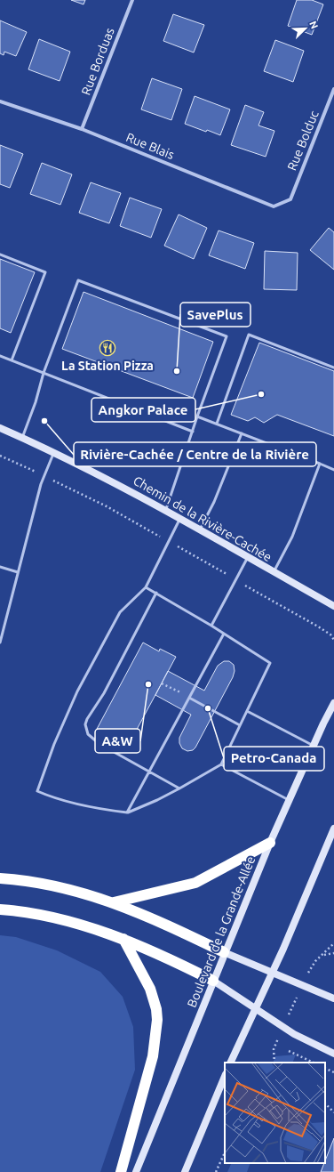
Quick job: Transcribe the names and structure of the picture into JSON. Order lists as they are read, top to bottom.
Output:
{
  "streets": {
    "street": [
      "Rue Borduas",
      "Rue Bolduc",
      "Rue Blais",
      "Chemin de la Rivière-Cachée",
      "Boulevard de la Grande-Allée"
    ]
  },
  "crossings": [
    ["Rue Borduas", "Rue Blais"],
    ["Rue Bolduc", "Rue Blais"]
  ],
  "places": {
    "restaurant": ["La Station Pizza"],
    "other": [
      "SavePlus",
      "Angkor Palace",
      "Rivière-Cachée / Centre de la Rivière",
      "A&W",
      "Petro-Canada"
    ]
  },
  "north": "top right"
}
